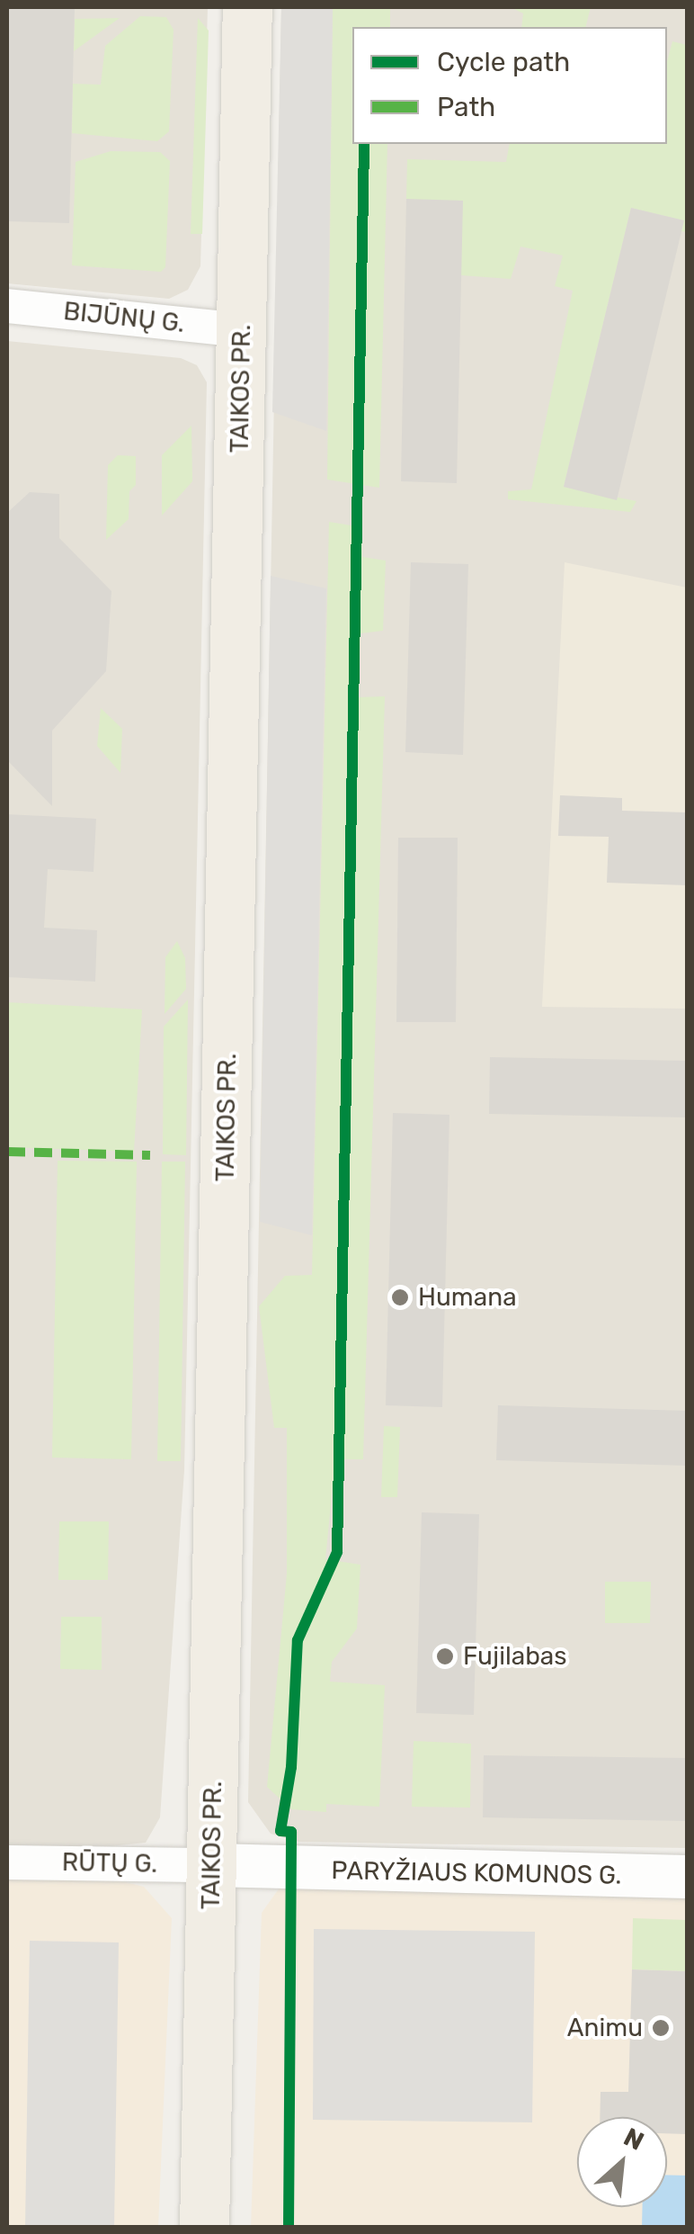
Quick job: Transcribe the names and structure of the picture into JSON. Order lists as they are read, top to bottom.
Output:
{
  "streets": {
    "main road": ["TAIKOS PR."],
    "street": ["BIJŪNŲ G.", "RŪTŲ G.", "PARYŽIAUS KOMUNOS G."]
  },
  "crossings": [
    ["BIJŪNŲ G.", "TAIKOS PR."],
    ["TAIKOS PR.", "RŪTŲ G."],
    ["TAIKOS PR.", "PARYŽIAUS KOMUNOS G."],
    ["RŪTŲ G.", "PARYŽIAUS KOMUNOS G."]
  ],
  "places": ["Humana", "Fujilabas", "Animu"],
  "legend": ["Cycle path", "Path"],
  "north": "top right"
}
